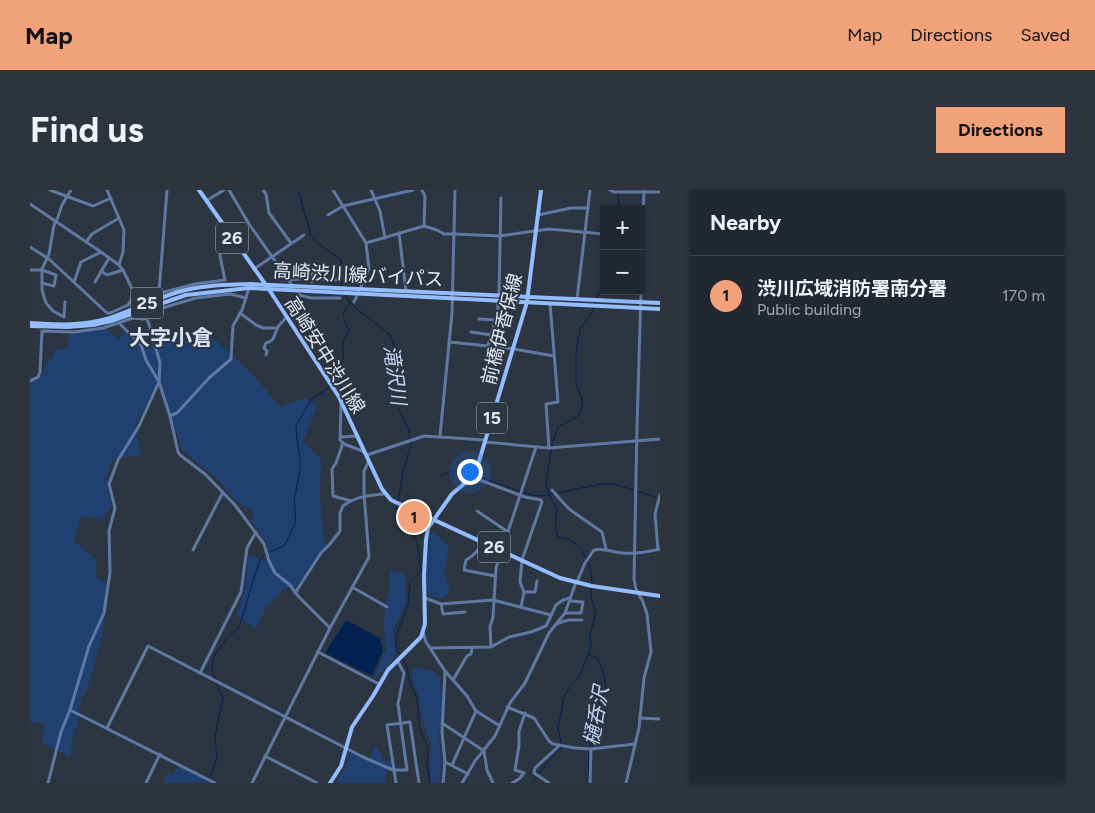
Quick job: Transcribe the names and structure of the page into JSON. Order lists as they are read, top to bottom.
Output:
{
  "streets": {
    "main road": [
      "26",
      "高崎渋川線バイパス",
      "25",
      "前橋伊香保線",
      "高崎安中渋川線",
      "15"
    ]
  },
  "crossings": [
    ["高崎渋川線バイパス", "前橋伊香保線"],
    ["高崎渋川線バイパス", "高崎安中渋川線"],
    ["前橋伊香保線", "高崎安中渋川線"]
  ],
  "districts": ["大字小倉"],
  "water": ["滝沢川", "樋呑沢"],
  "page": {
    "header": "Map",
    "nav": ["Map", "Directions", "Saved"],
    "buttons": "Directions",
    "title": "Find us",
    "heading": "Nearby",
    "map_buttons": ["+", "−"],
    "list": [
      {
        "mark": "1",
        "name": "渋川広域消防署南分署",
        "note": "Public building",
        "value": "170 m"
      }
    ],
    "pins": "1"
  }
}
